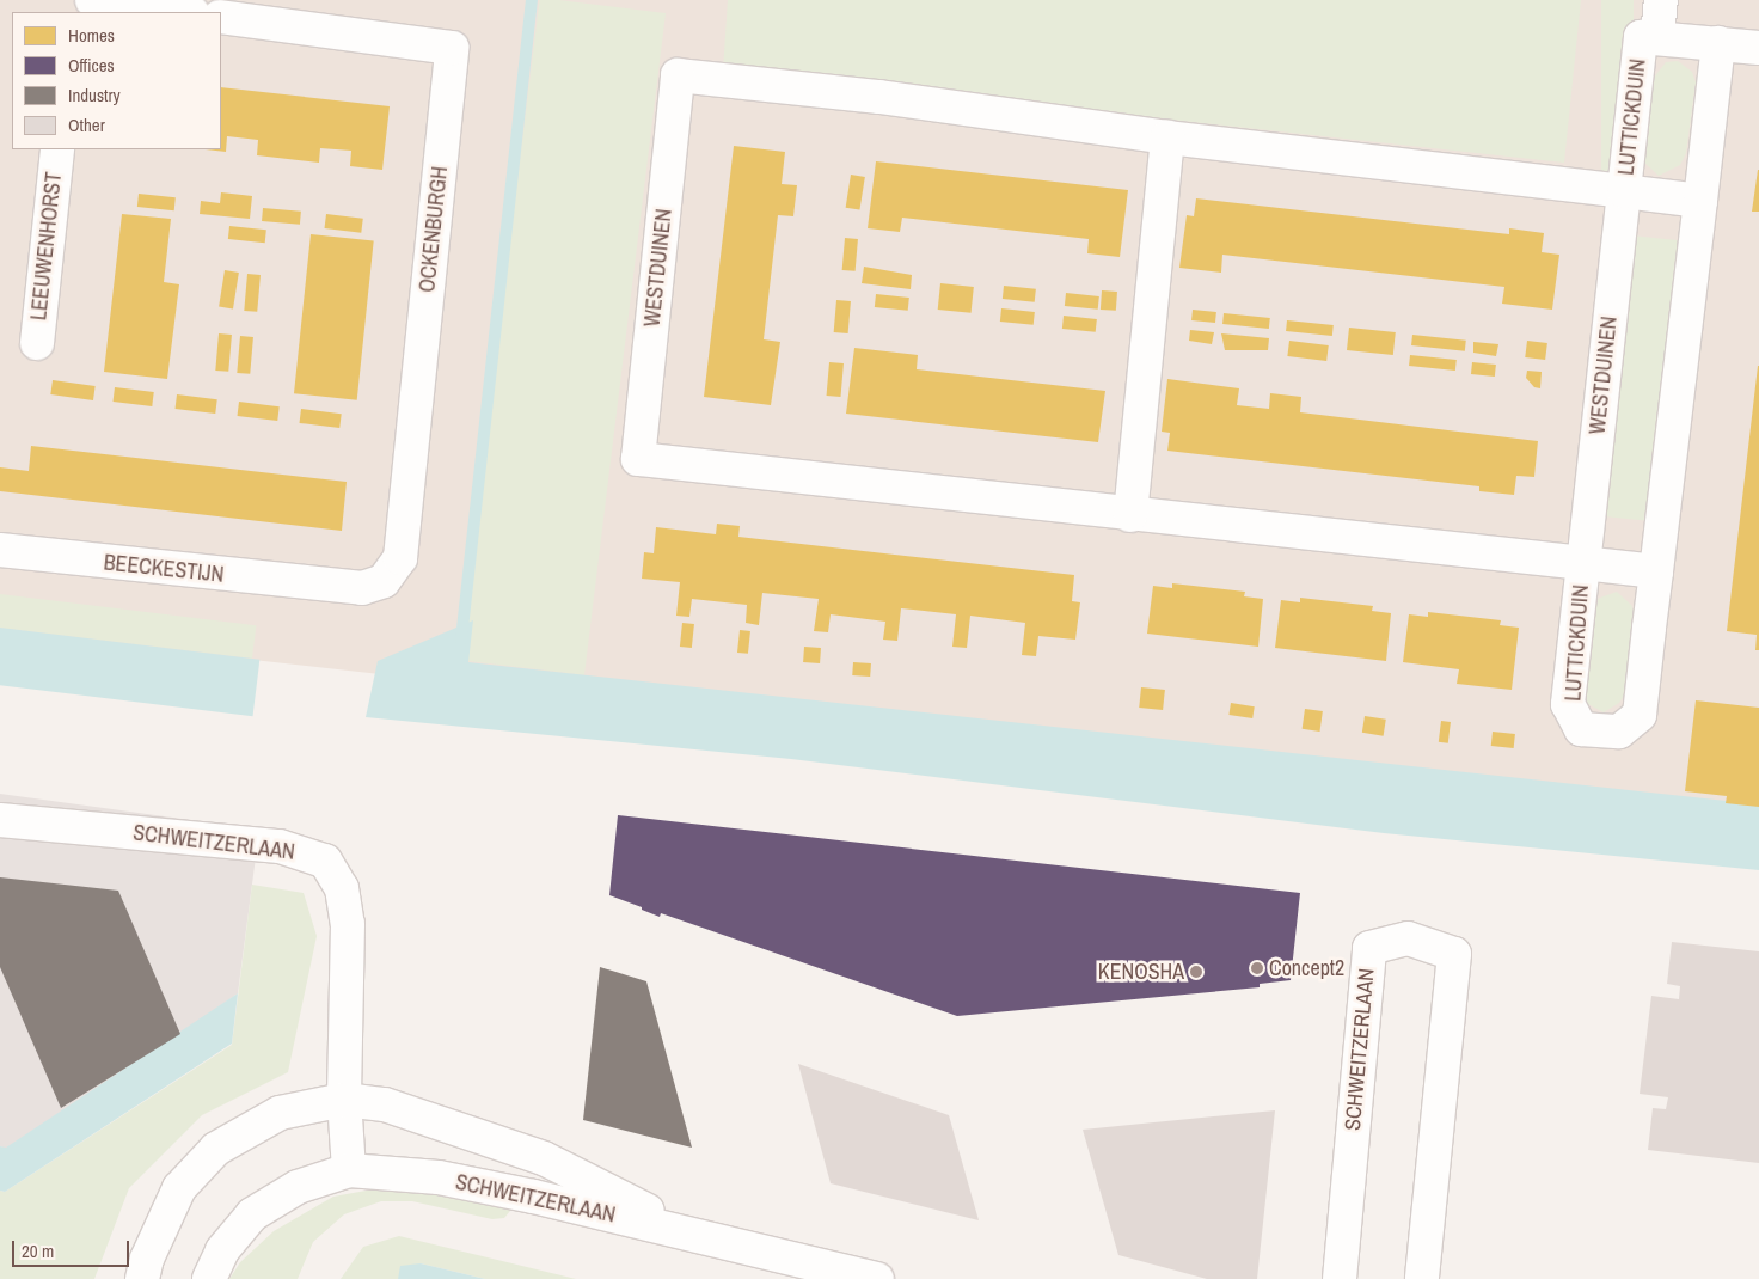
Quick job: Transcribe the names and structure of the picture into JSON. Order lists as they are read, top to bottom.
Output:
{
  "streets": {
    "street": [
      "LUTTICKDUIN",
      "OCKENBURGH",
      "LEEUWENHORST",
      "WESTDUINEN",
      "BEECKESTIJN",
      "SCHWEITZERLAAN"
    ]
  },
  "crossings": [
    ["LUTTICKDUIN", "WESTDUINEN"],
    ["OCKENBURGH", "BEECKESTIJN"]
  ],
  "places": ["Concept2", "KENOSHA"],
  "legend": [
    "Homes",
    "Offices",
    "Industry",
    "Other"
  ],
  "scale_bar": "20 m"
}
